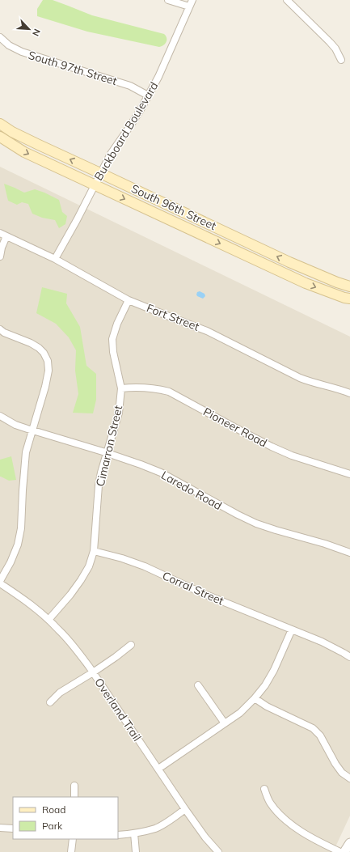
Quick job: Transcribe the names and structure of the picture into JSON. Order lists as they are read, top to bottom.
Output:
{
  "streets": {
    "main road": ["South 96th Street"],
    "street": [
      "South 97th Street",
      "Buckboard Boulevard",
      "Fort Street",
      "Pioneer Road",
      "Cimarron Street",
      "Laredo Road",
      "Corral Street",
      "Overland Trail"
    ]
  },
  "crossings": [
    ["South 97th Street", "Buckboard Boulevard"],
    ["Buckboard Boulevard", "South 96th Street"],
    ["Buckboard Boulevard", "Fort Street"],
    ["Fort Street", "Cimarron Street"],
    ["Pioneer Road", "Cimarron Street"],
    ["Cimarron Street", "Laredo Road"],
    ["Cimarron Street", "Corral Street"],
    ["Cimarron Street", "Overland Trail"]
  ],
  "legend": ["Road", "Park"],
  "north": "bottom right"
}
